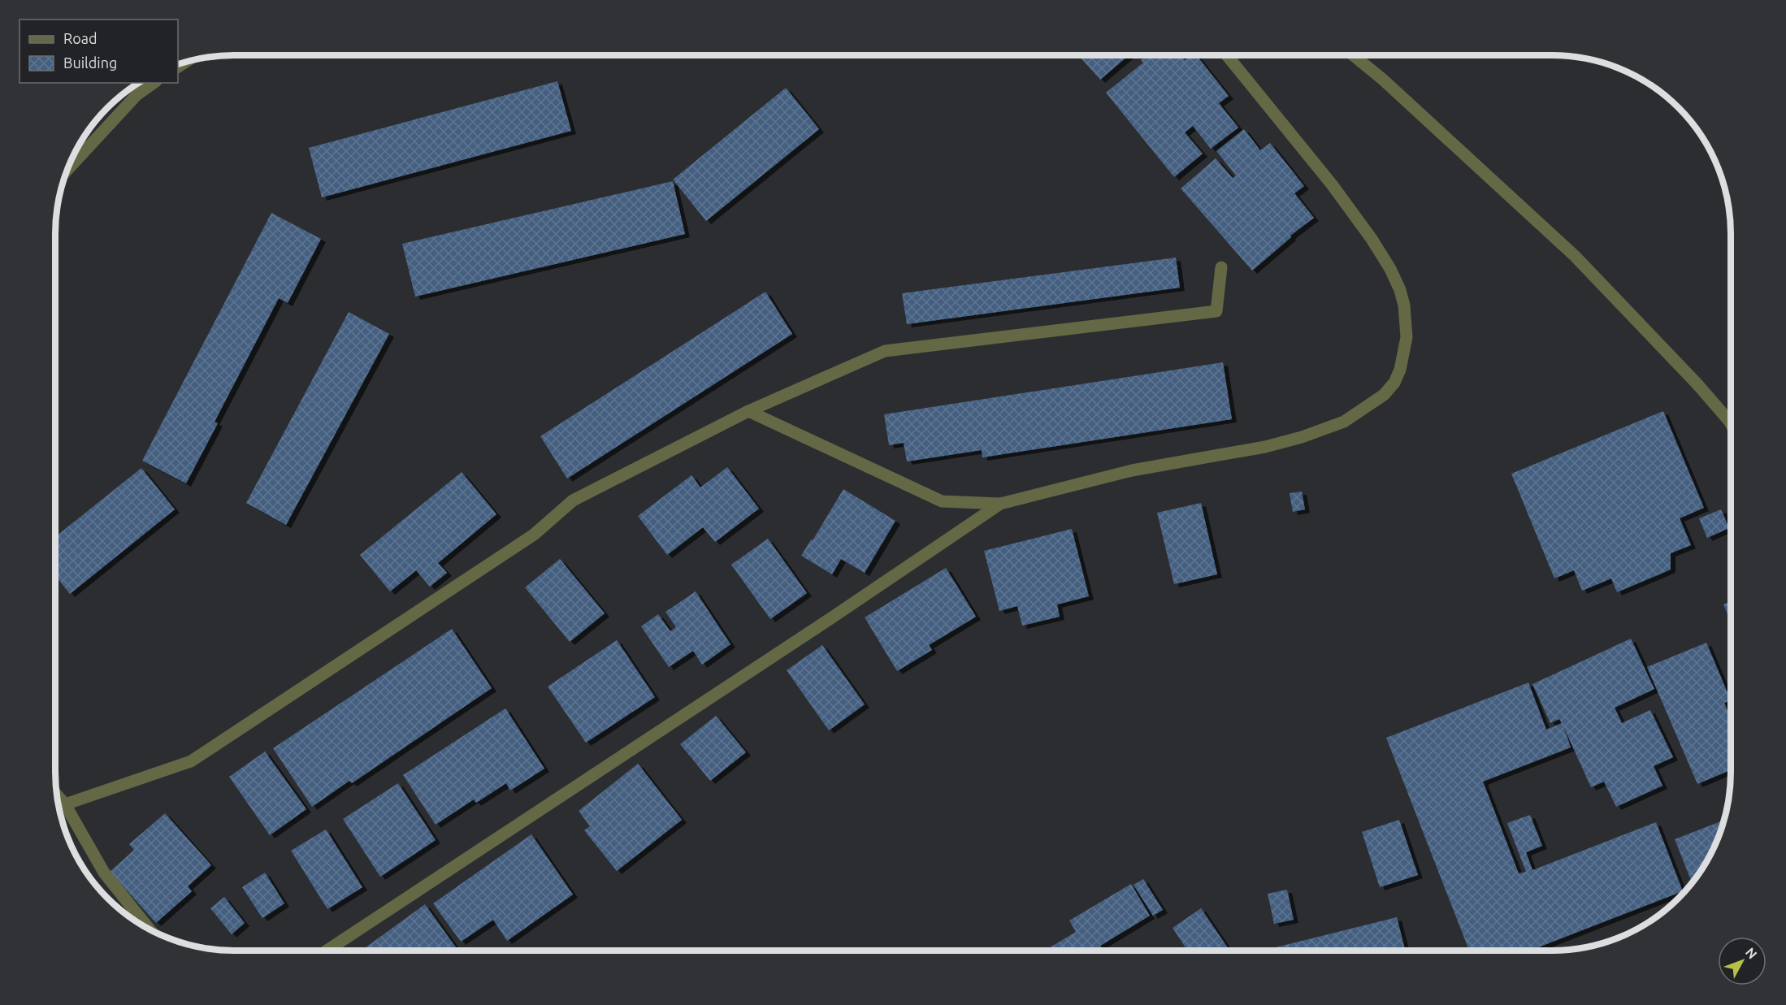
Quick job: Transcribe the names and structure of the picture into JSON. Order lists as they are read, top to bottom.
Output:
{
  "legend": ["Road", "Building"],
  "north": "top right"
}
